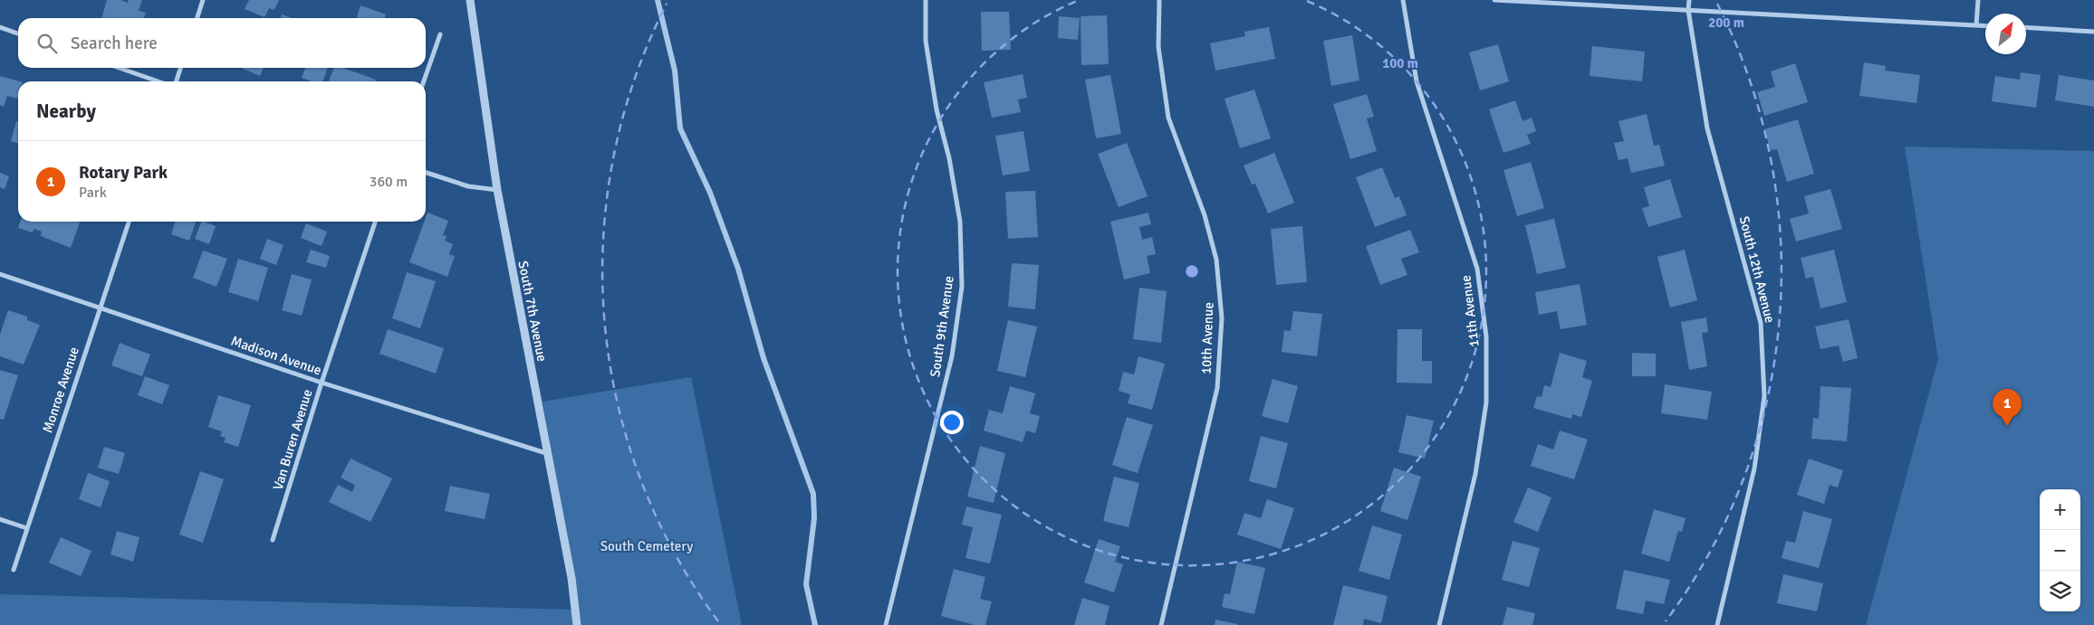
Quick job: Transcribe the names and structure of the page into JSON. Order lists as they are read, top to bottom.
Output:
{
  "streets": {
    "street": [
      "South 12th Avenue",
      "South 7th Avenue",
      "11th Avenue",
      "South 9th Avenue",
      "10th Avenue",
      "Madison Avenue",
      "Monroe Avenue",
      "Van Buren Avenue"
    ]
  },
  "crossings": [
    ["South 7th Avenue", "Madison Avenue"],
    ["Madison Avenue", "Monroe Avenue"],
    ["Madison Avenue", "Van Buren Avenue"]
  ],
  "parks": ["South Cemetery"],
  "north": "top right",
  "page": {
    "search": "Search here",
    "heading": "Nearby",
    "list": [
      {
        "mark": "1",
        "name": "Rotary Park",
        "note": "Park",
        "value": "360 m"
      }
    ],
    "pins": "1",
    "map_buttons": ["+", "−"]
  },
  "rings": ["200 m", "100 m"]
}
